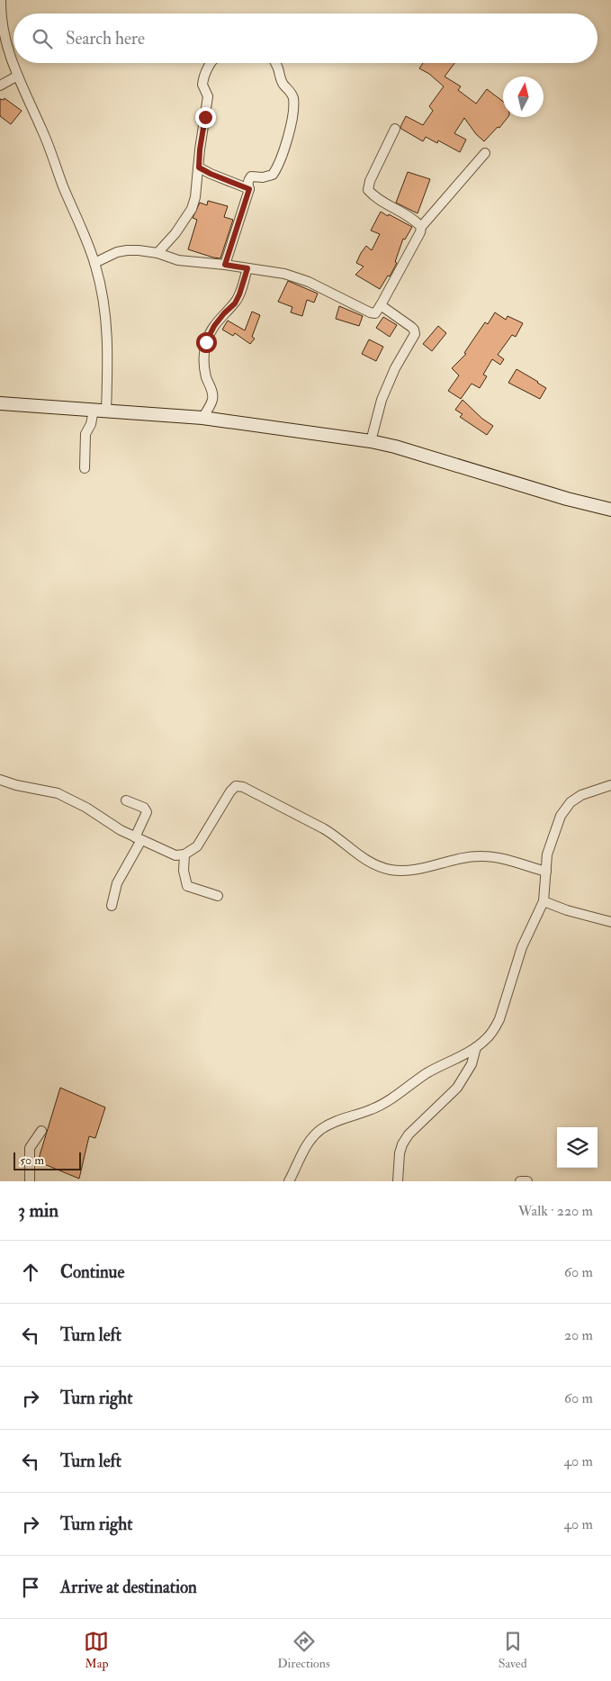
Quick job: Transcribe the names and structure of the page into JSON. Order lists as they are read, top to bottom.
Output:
{
  "scale_bar": "50 m",
  "north": "top",
  "page": {
    "search": "Search here",
    "scale": "50 m",
    "heading": ["3 min", "Walk · 220 m"],
    "list": [
      ["Continue", "60 m"],
      ["Turn left", "20 m"],
      ["Turn right", "60 m"],
      ["Turn left", "40 m"],
      ["Turn right", "40 m"],
      "Arrive at destination"
    ],
    "nav": ["Map", "Directions", "Saved"]
  }
}
